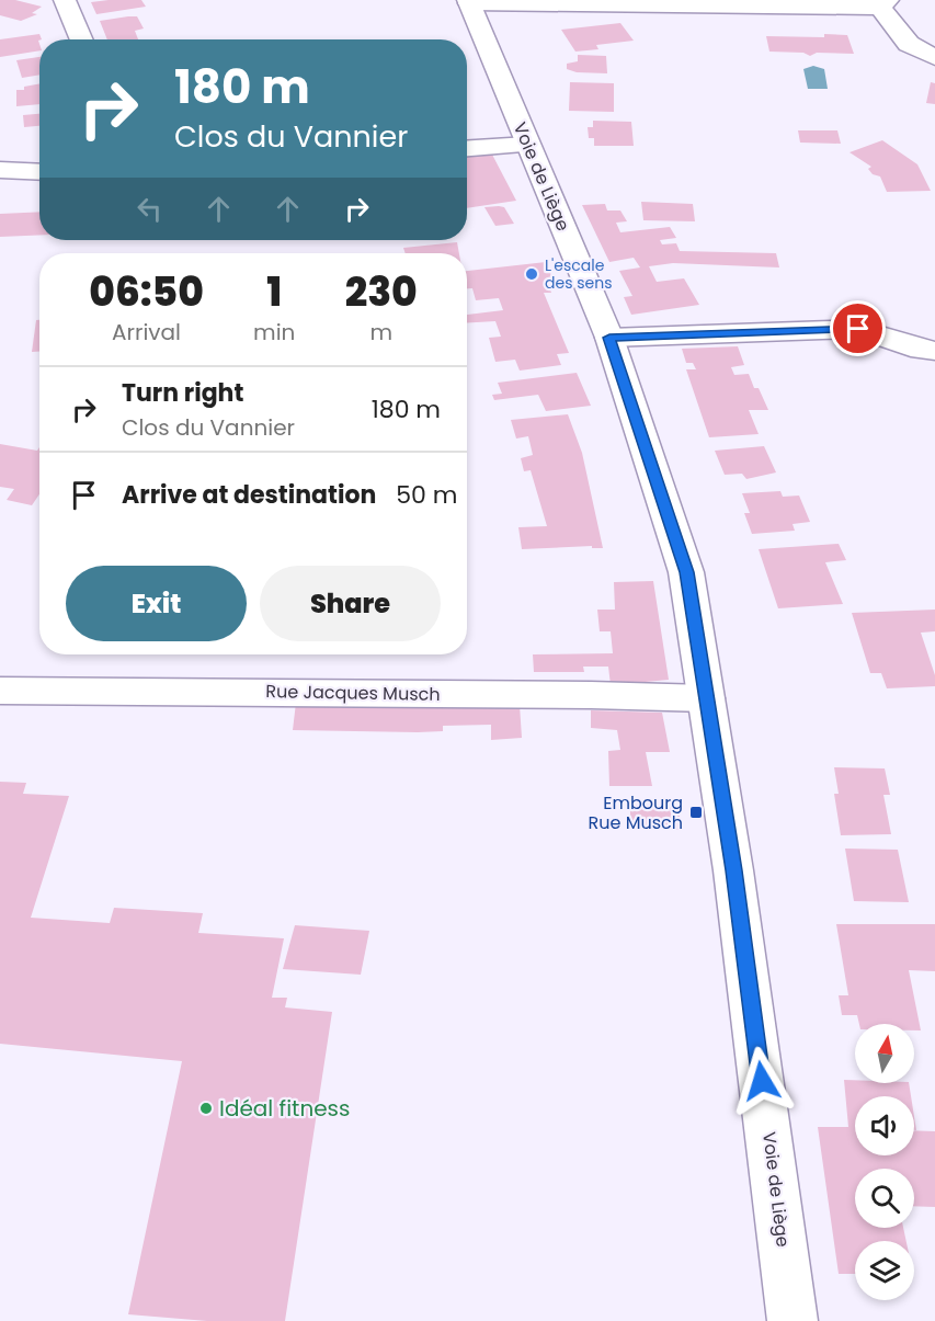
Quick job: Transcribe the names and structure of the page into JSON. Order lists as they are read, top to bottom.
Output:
{
  "streets": {
    "street": ["Voie de Liège", "Rue Jacques Musch"]
  },
  "crossings": [
    ["Voie de Liège", "Rue Jacques Musch"]
  ],
  "places": {
    "other": ["L'escale des sens", "Idéal fitness"],
    "transit": ["Embourg Rue Musch"]
  },
  "north": "top",
  "page": {
    "turn": ["180 m", "Clos du Vannier"],
    "eta": [
      "06:50",
      "Arrival",
      "1",
      "min",
      "230",
      "m"
    ],
    "list": [
      {
        "name": "Turn right",
        "note": "Clos du Vannier",
        "value": "180 m"
      },
      {
        "name": "Arrive at destination",
        "value": "50 m"
      }
    ],
    "buttons": ["Exit", "Share"]
  }
}
